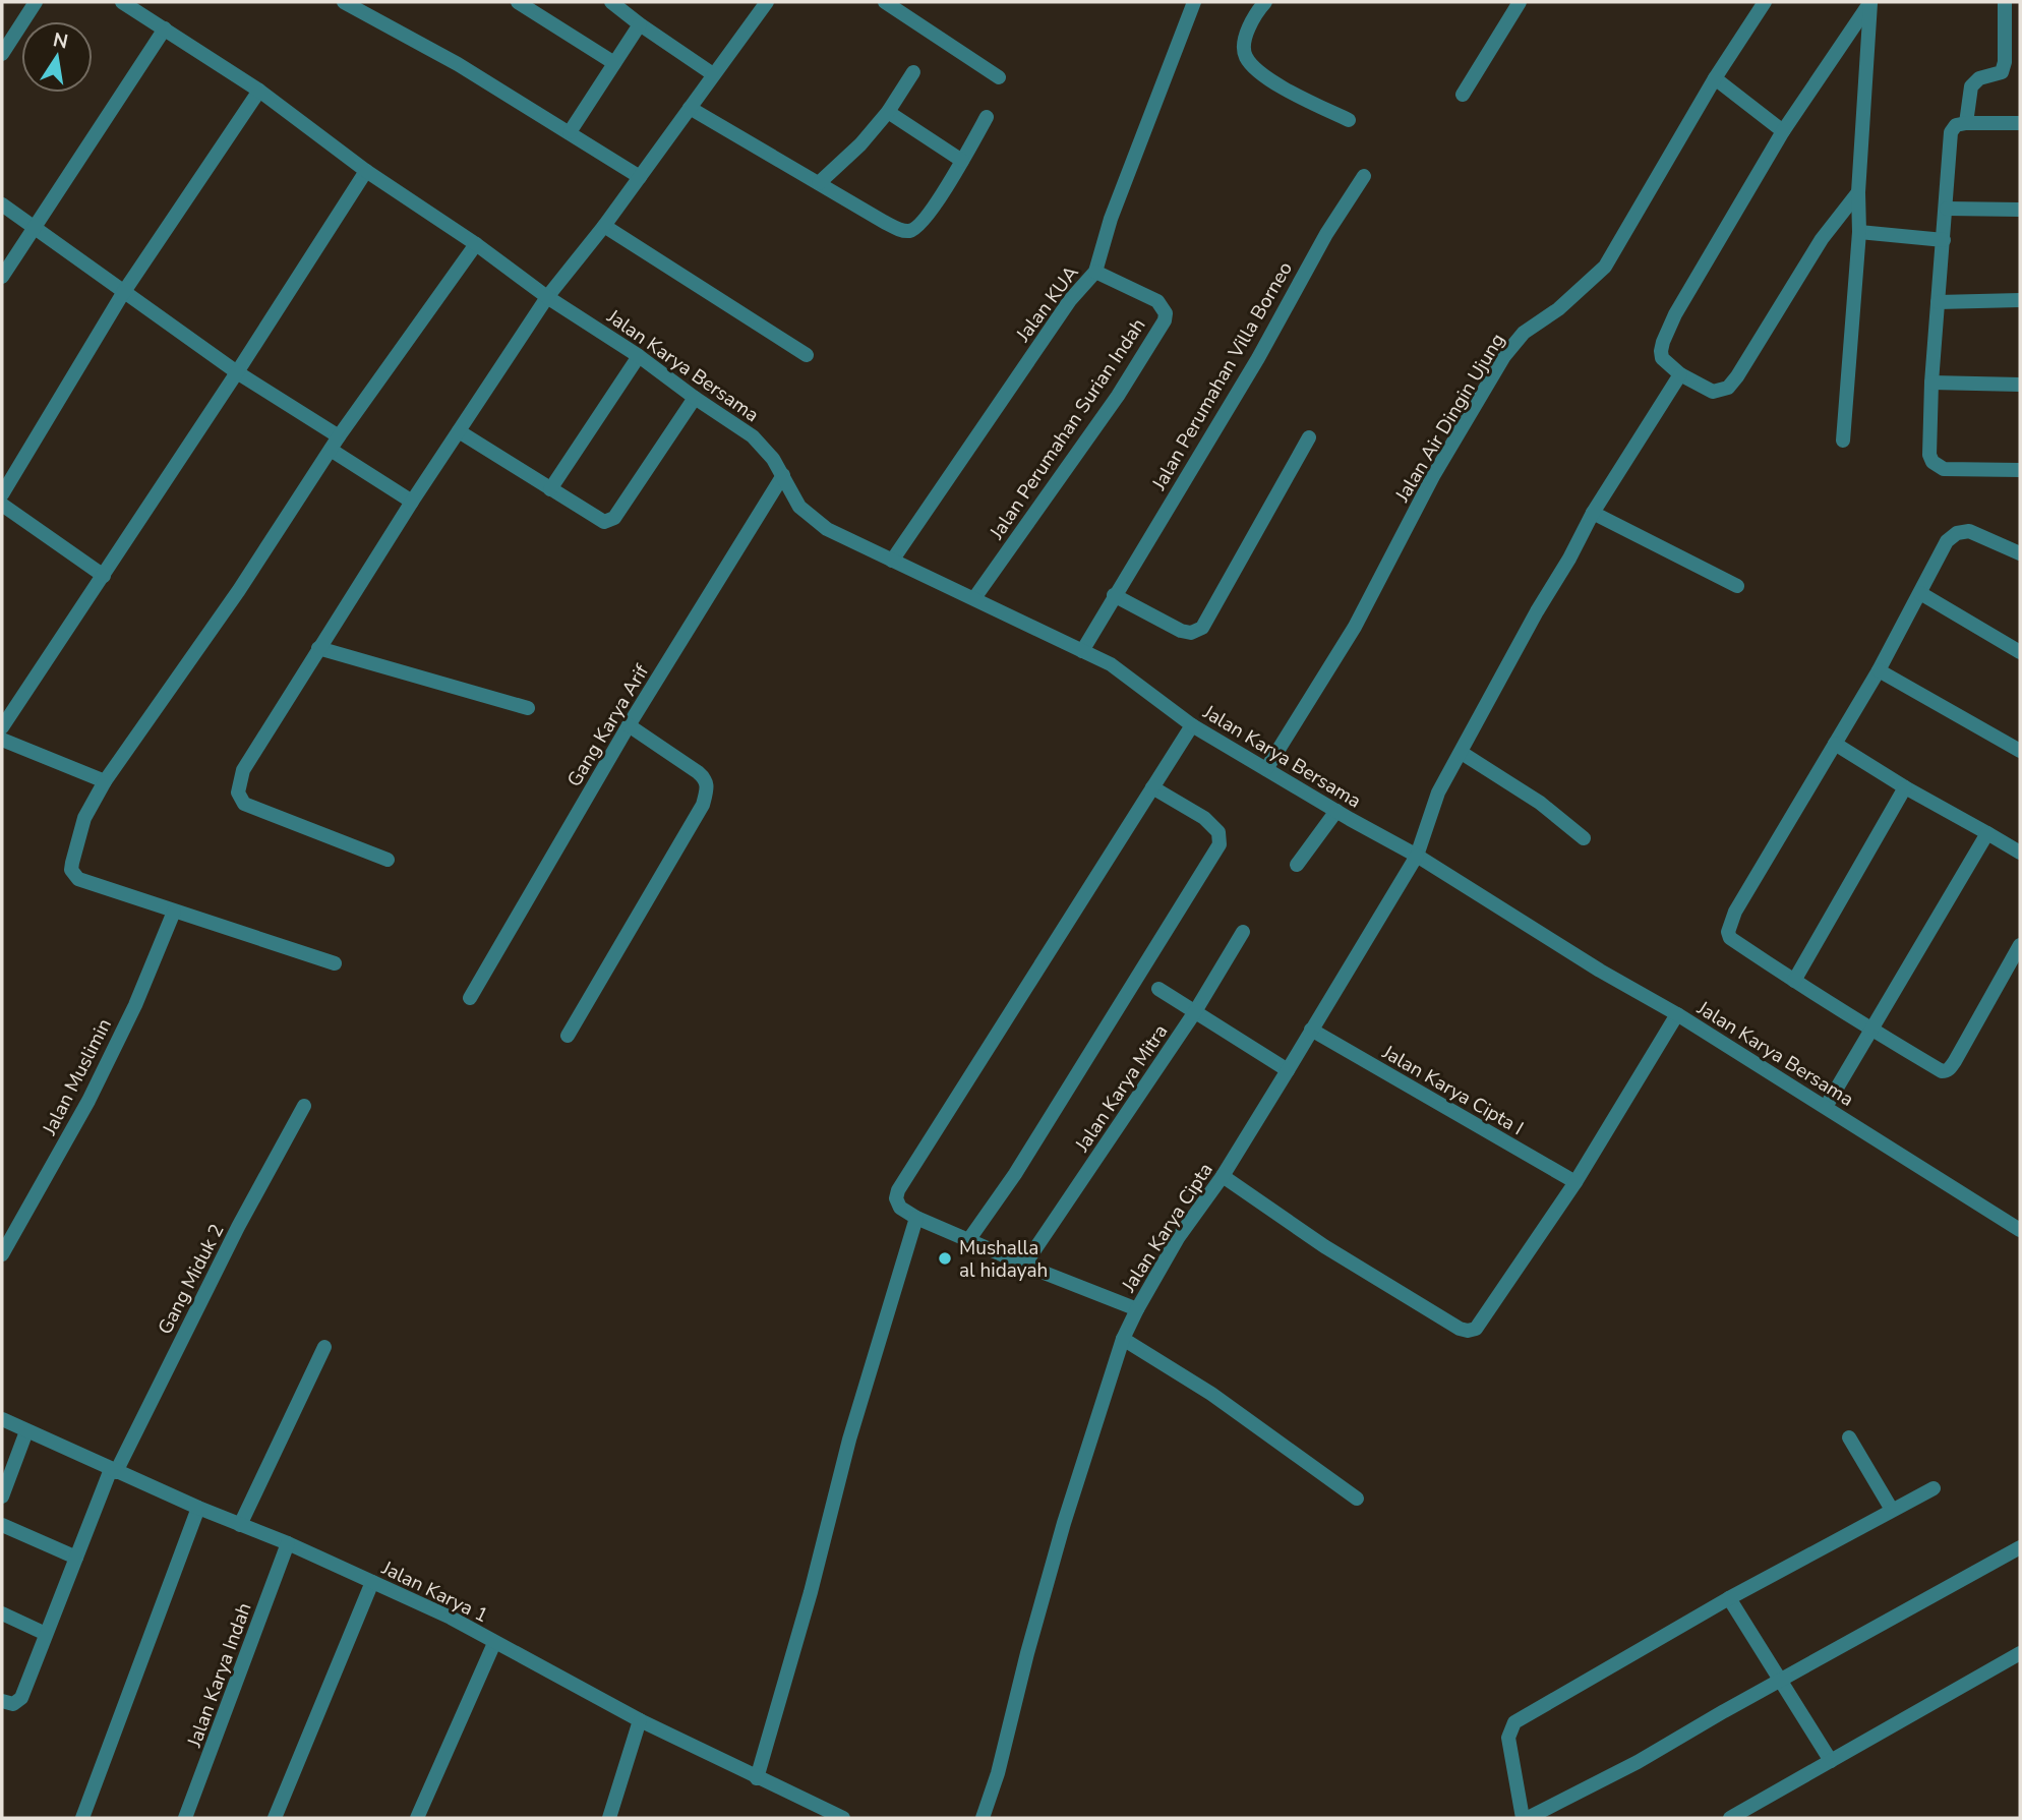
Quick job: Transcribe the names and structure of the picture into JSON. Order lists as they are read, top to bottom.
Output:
{
  "streets": {
    "street": [
      "Jalan KUA",
      "Jalan Karya Bersama",
      "Jalan Perumahan Villa Borneo",
      "Jalan Air Dingin Ujung",
      "Jalan Perumahan Surian Indah",
      "Gang Karya Arif",
      "Jalan Muslimin",
      "Jalan Karya Mitra",
      "Jalan Karya Cipta I",
      "Jalan Karya Cipta",
      "Gang Miduk 2",
      "Jalan Karya 1",
      "Jalan Karya Indah"
    ]
  },
  "crossings": [
    ["Jalan KUA", "Jalan Karya Bersama"],
    ["Jalan KUA", "Jalan Perumahan Surian Indah"],
    ["Jalan Karya Bersama", "Jalan Perumahan Villa Borneo"],
    ["Jalan Karya Bersama", "Jalan Air Dingin Ujung"],
    ["Jalan Karya Bersama", "Jalan Perumahan Surian Indah"],
    ["Jalan Karya Bersama", "Gang Karya Arif"],
    ["Jalan Karya Bersama", "Jalan Karya Cipta"],
    ["Jalan Karya Cipta I", "Jalan Karya Cipta"],
    ["Gang Miduk 2", "Jalan Karya 1"],
    ["Jalan Karya 1", "Jalan Karya Indah"]
  ],
  "places": ["Mushalla al hidayah"],
  "north": "top"
}
